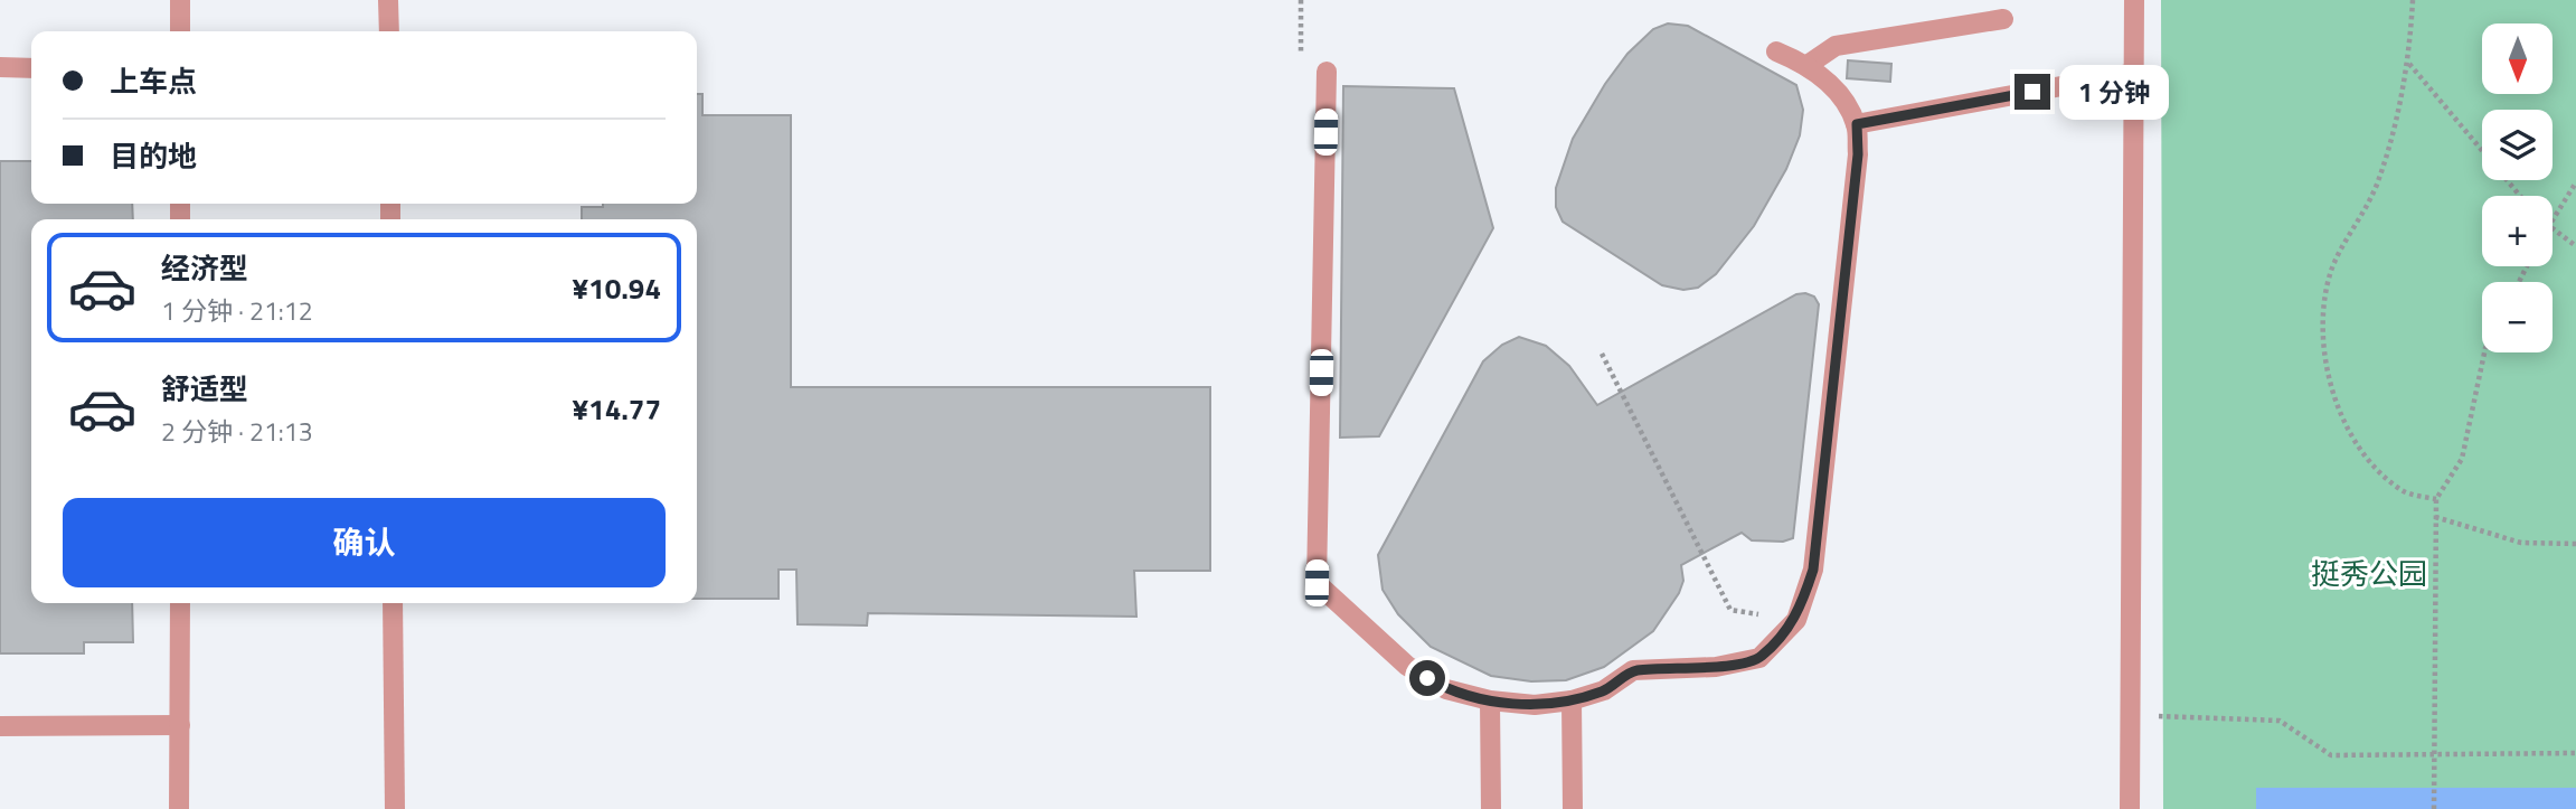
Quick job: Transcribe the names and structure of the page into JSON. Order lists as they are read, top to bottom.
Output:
{
  "parks": ["挺秀公园"],
  "north": "bottom",
  "page": {
    "map_buttons": ["+", "−"],
    "banner": ["上车点", "目的地"],
    "bubble": "1 分钟",
    "list": [
      {
        "name": "经济型",
        "note": "1 分钟 · 21:12",
        "value": "¥10.94"
      },
      {
        "name": "舒适型",
        "note": "2 分钟 · 21:13",
        "value": "¥14.77"
      }
    ],
    "buttons": "确认"
  }
}
